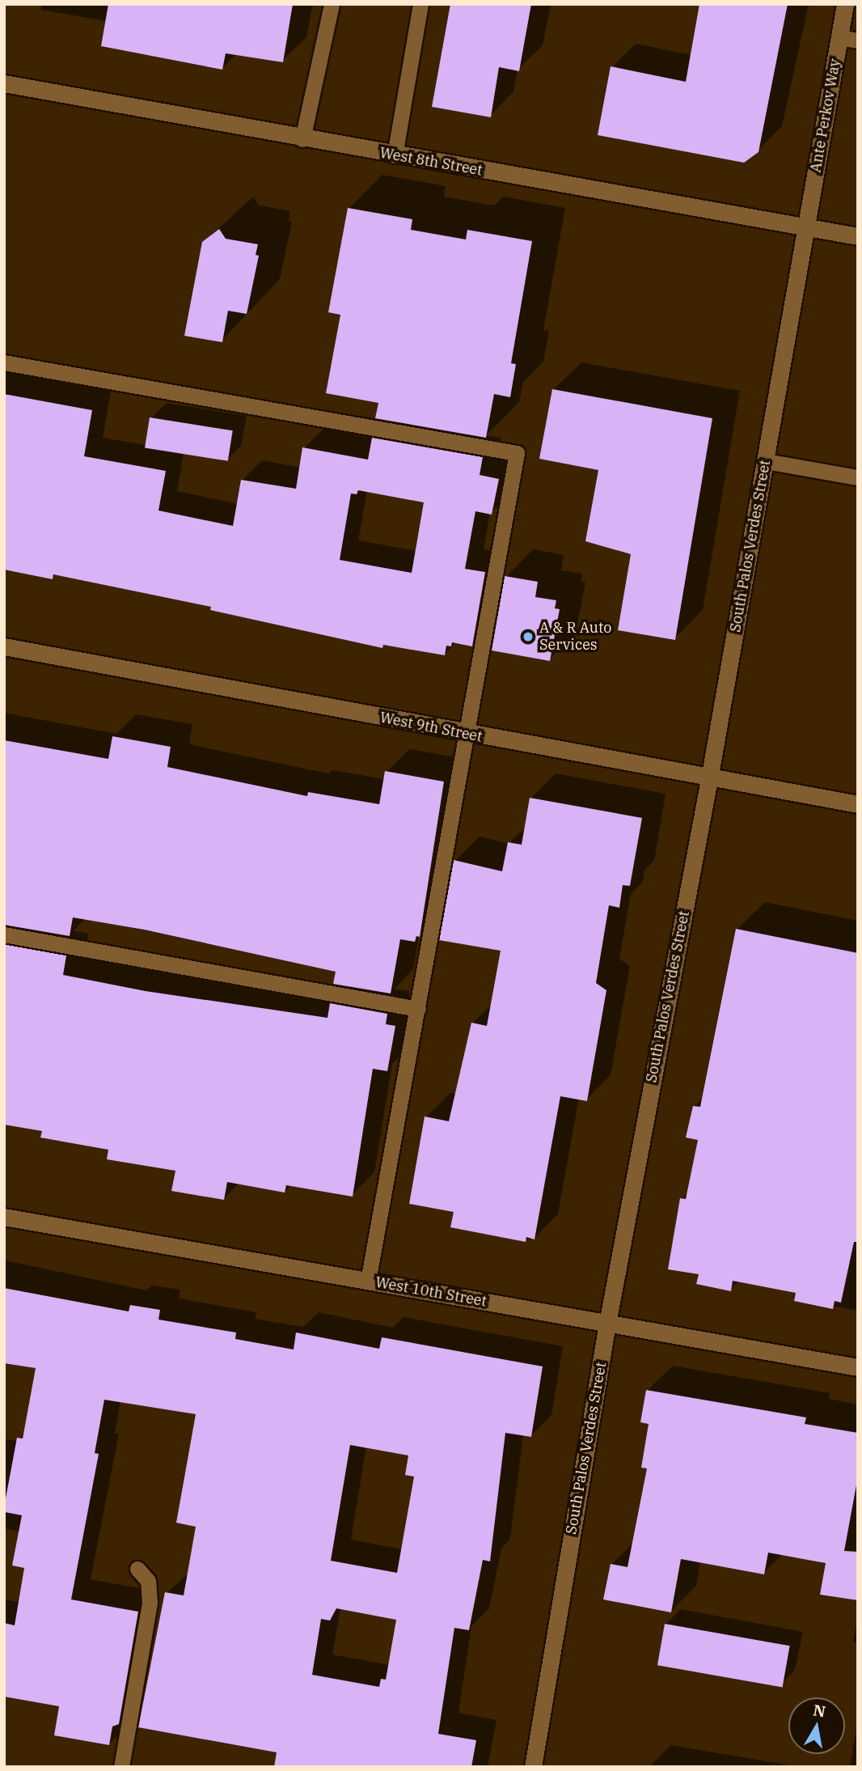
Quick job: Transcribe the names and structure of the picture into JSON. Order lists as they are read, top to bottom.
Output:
{
  "streets": {
    "street": [
      "Ante Perkov Way",
      "West 8th Street",
      "South Palos Verdes Street",
      "West 9th Street",
      "West 10th Street"
    ]
  },
  "crossings": [
    ["Ante Perkov Way", "West 8th Street"],
    ["Ante Perkov Way", "South Palos Verdes Street"],
    ["West 8th Street", "South Palos Verdes Street"],
    ["South Palos Verdes Street", "West 9th Street"],
    ["South Palos Verdes Street", "West 10th Street"]
  ],
  "places": ["A & R Auto Services"],
  "north": "top"
}
